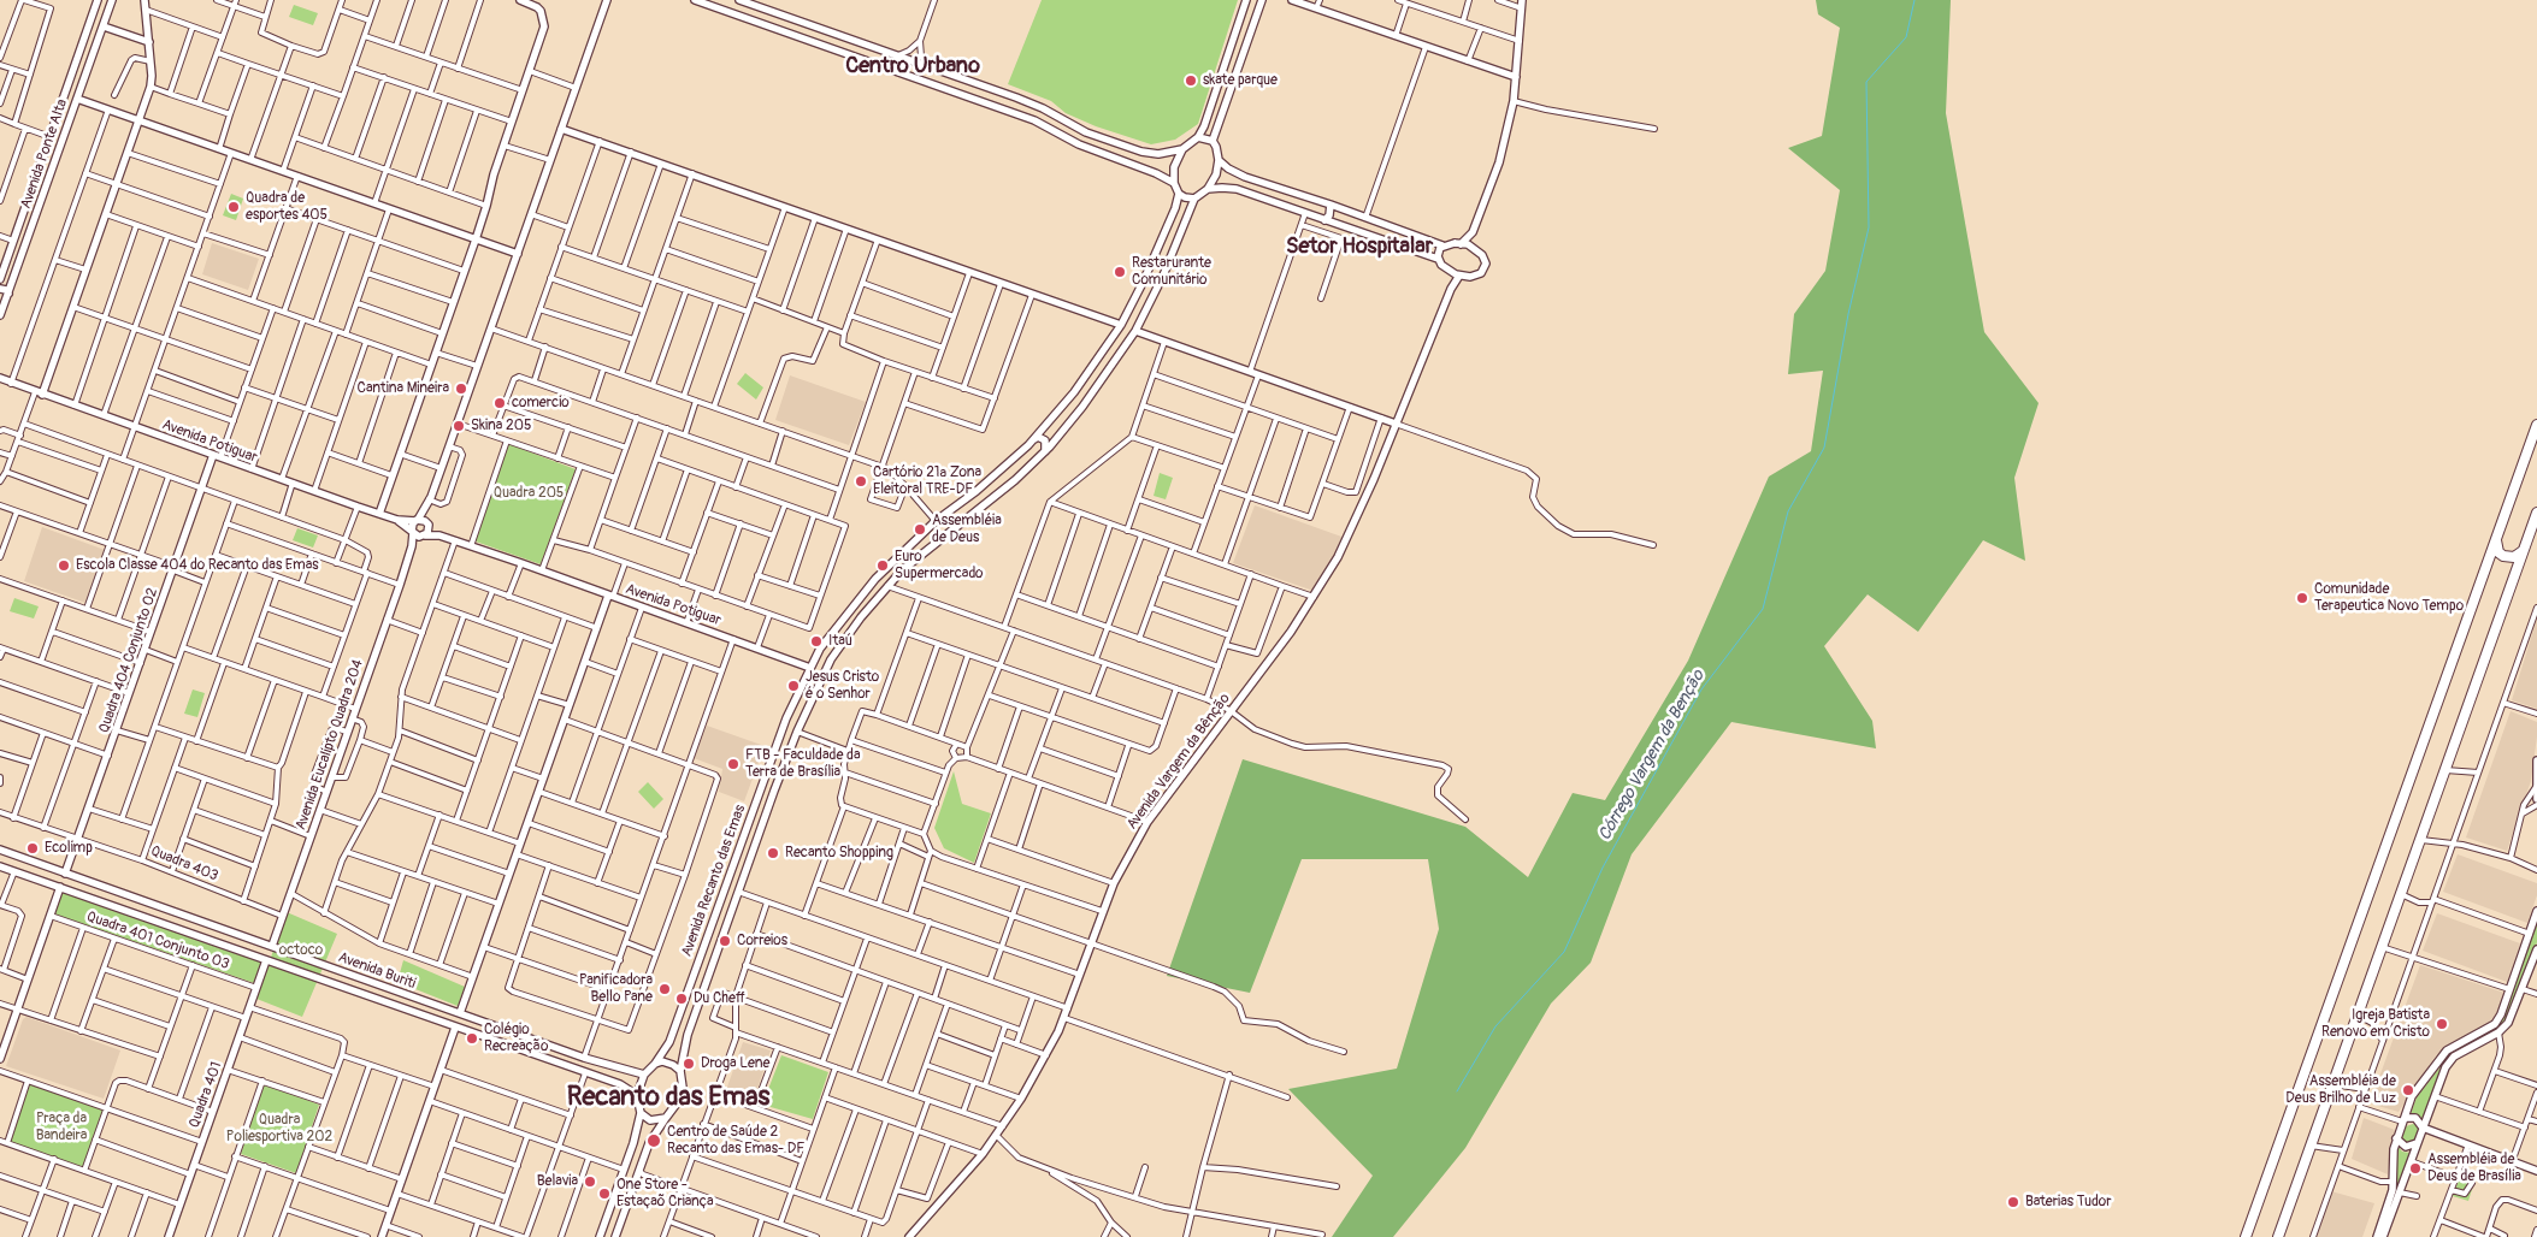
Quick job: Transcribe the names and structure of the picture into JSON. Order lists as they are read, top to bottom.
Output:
{
  "streets": {
    "street": [
      "Avenida Ponte Alta",
      "Avenida Potiguar",
      "Quadra 404 Conjunto 02",
      "Avenida Eucalipto Quadra 204",
      "Avenida Vargem da Bênção",
      "Quadra 403",
      "Avenida Recanto das Emas",
      "Quadra 401 Conjunto 03",
      "Avenida Buriti",
      "Quadra 401"
    ]
  },
  "crossings": [
    ["Avenida Potiguar", "Quadra 404 Conjunto 02"],
    ["Avenida Potiguar", "Avenida Recanto das Emas"],
    ["Quadra 404 Conjunto 02", "Quadra 403"],
    ["Quadra 404 Conjunto 02", "Avenida Buriti"],
    ["Avenida Eucalipto Quadra 204", "Quadra 403"],
    ["Avenida Eucalipto Quadra 204", "Avenida Buriti"],
    ["Avenida Recanto das Emas", "Avenida Buriti"],
    ["Quadra 401 Conjunto 03", "Quadra 401"],
    ["Avenida Buriti", "Quadra 401"]
  ],
  "districts": ["Centro Urbano", "Setor Hospitalar", "Recanto das Emas"],
  "water": ["Córrego Vargem da Benção"],
  "parks": [
    "Quadra 205",
    "octoco",
    "Praça da Bandeira",
    "Quadra Poliesportiva 202"
  ],
  "places": [
    "skate parque",
    "Quadra de esportes 405",
    "Restarurante Comunitário",
    "Cantina Mineira",
    "comercio",
    "Skina 205",
    "Cartório 21ª Zona Eleitoral TRE-DF",
    "Assembléia de Deus",
    "Escola Classe 404 do Recanto das Emas",
    "Euro Supermercado",
    "Comunidade Terapeutica Novo Tempo",
    "Itaú",
    "Jesus Cristo é o Senhor",
    "FTB - Faculdade da Terra de Brasília",
    "Ecolimp",
    "Recanto Shopping",
    "Correios",
    "Panificadora Bello Pane",
    "Du Cheff",
    "Igreja Batista Renovo em Cristo",
    "Colégio Recreação",
    "Droga Lene",
    "Assembléia de Deus Brilho de Luz",
    "Centro de Saúde 2 Recanto das Emas- DF",
    "Assembléia de Deus de Brasília",
    "Belavia",
    "One Store - Estaçaõ Criança",
    "Baterias Tudor"
  ]
}
